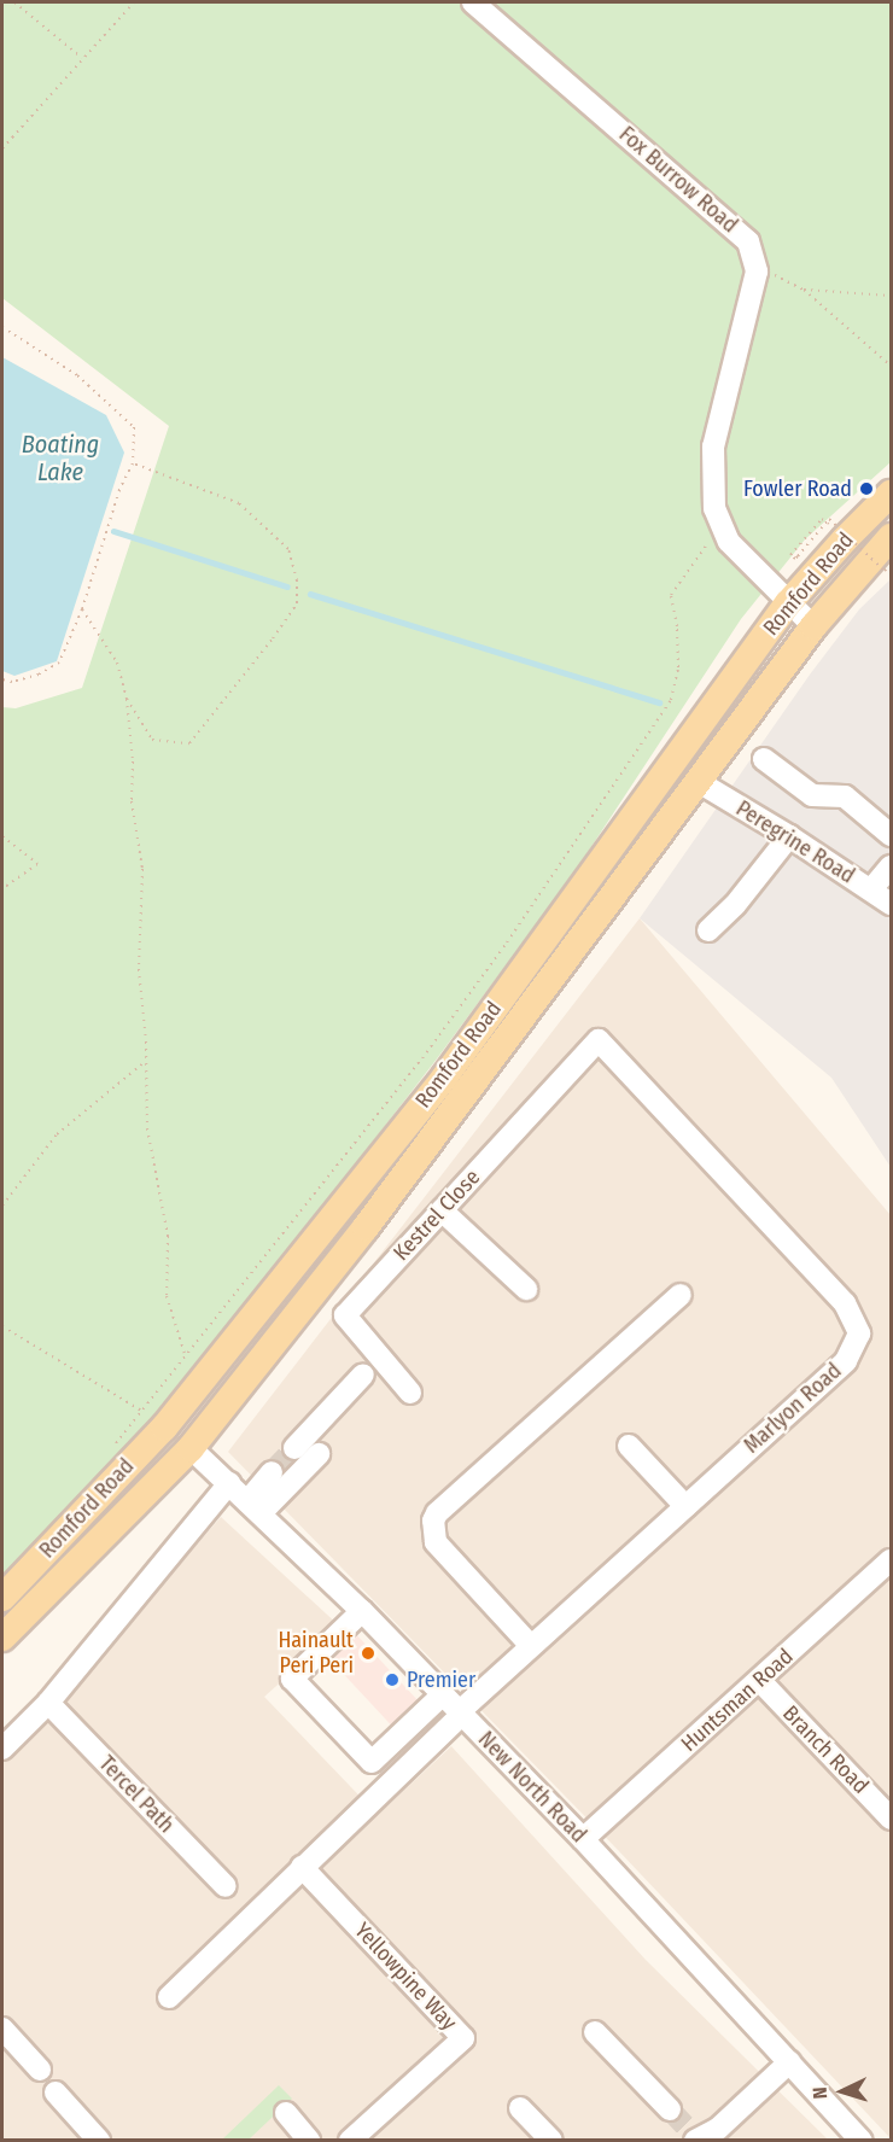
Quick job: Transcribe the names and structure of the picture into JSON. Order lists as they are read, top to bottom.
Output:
{
  "streets": {
    "main road": ["Romford Road"],
    "street": [
      "Fox Burrow Road",
      "Peregrine Road",
      "Kestrel Close",
      "Marlyon Road",
      "Huntsman Road",
      "Branch Road",
      "New North Road",
      "Tercel Path",
      "Yellowpine Way"
    ]
  },
  "crossings": [
    ["Romford Road", "Peregrine Road"],
    ["Romford Road", "New North Road"],
    ["Kestrel Close", "Marlyon Road"],
    ["Marlyon Road", "New North Road"],
    ["Huntsman Road", "Branch Road"],
    ["Huntsman Road", "New North Road"]
  ],
  "water": ["Boating Lake"],
  "places": ["Fowler Road", "Hainault Peri Peri", "Premier"],
  "north": "left"
}
